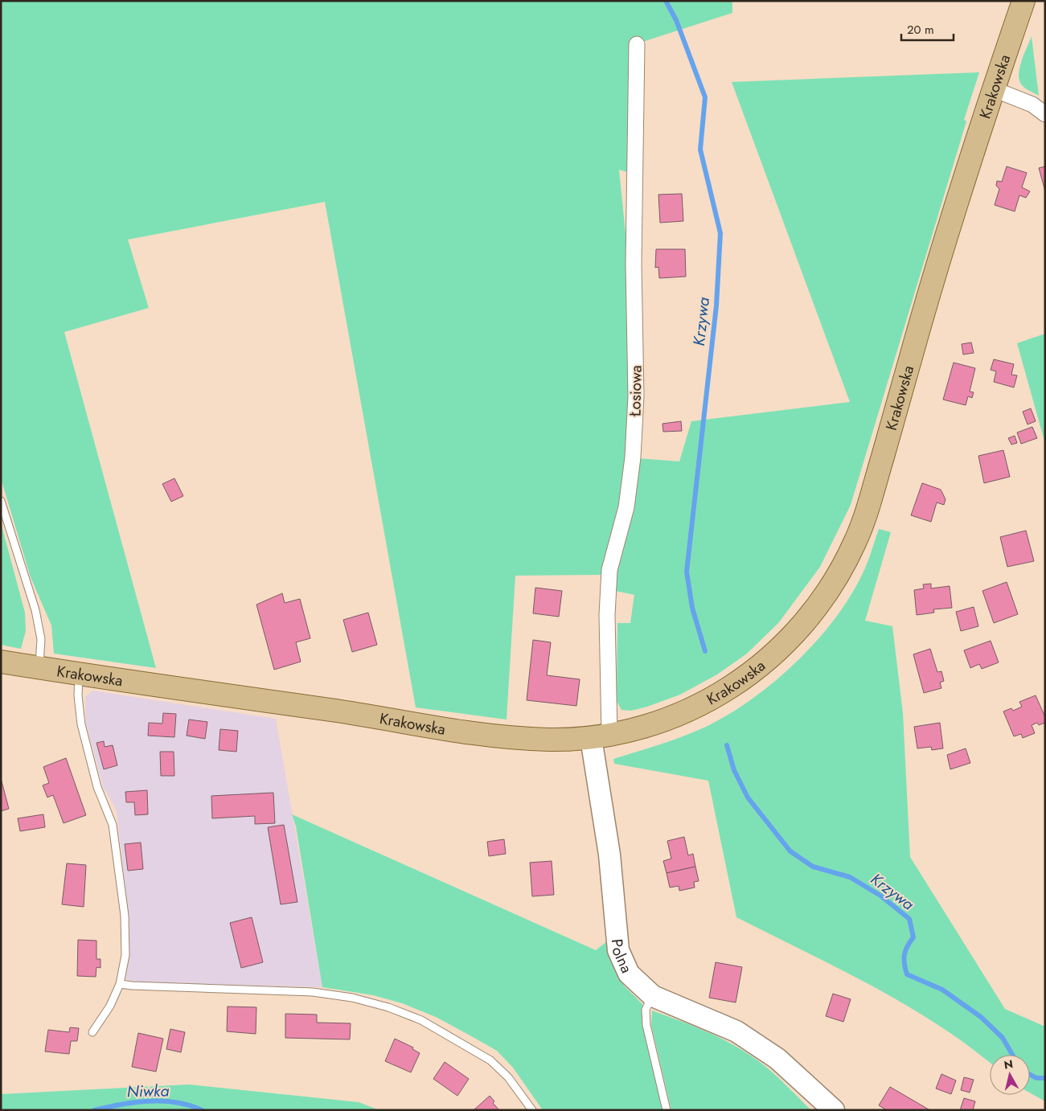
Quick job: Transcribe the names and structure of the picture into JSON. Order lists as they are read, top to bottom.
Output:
{
  "streets": {
    "main road": ["Krakowska"],
    "street": ["Łosiowa", "Polna"]
  },
  "crossings": [
    ["Krakowska", "Łosiowa"],
    ["Krakowska", "Polna"],
    ["Łosiowa", "Polna"]
  ],
  "water": ["Krzywa", "Niwka"],
  "scale_bar": "20 m",
  "north": "top"
}
